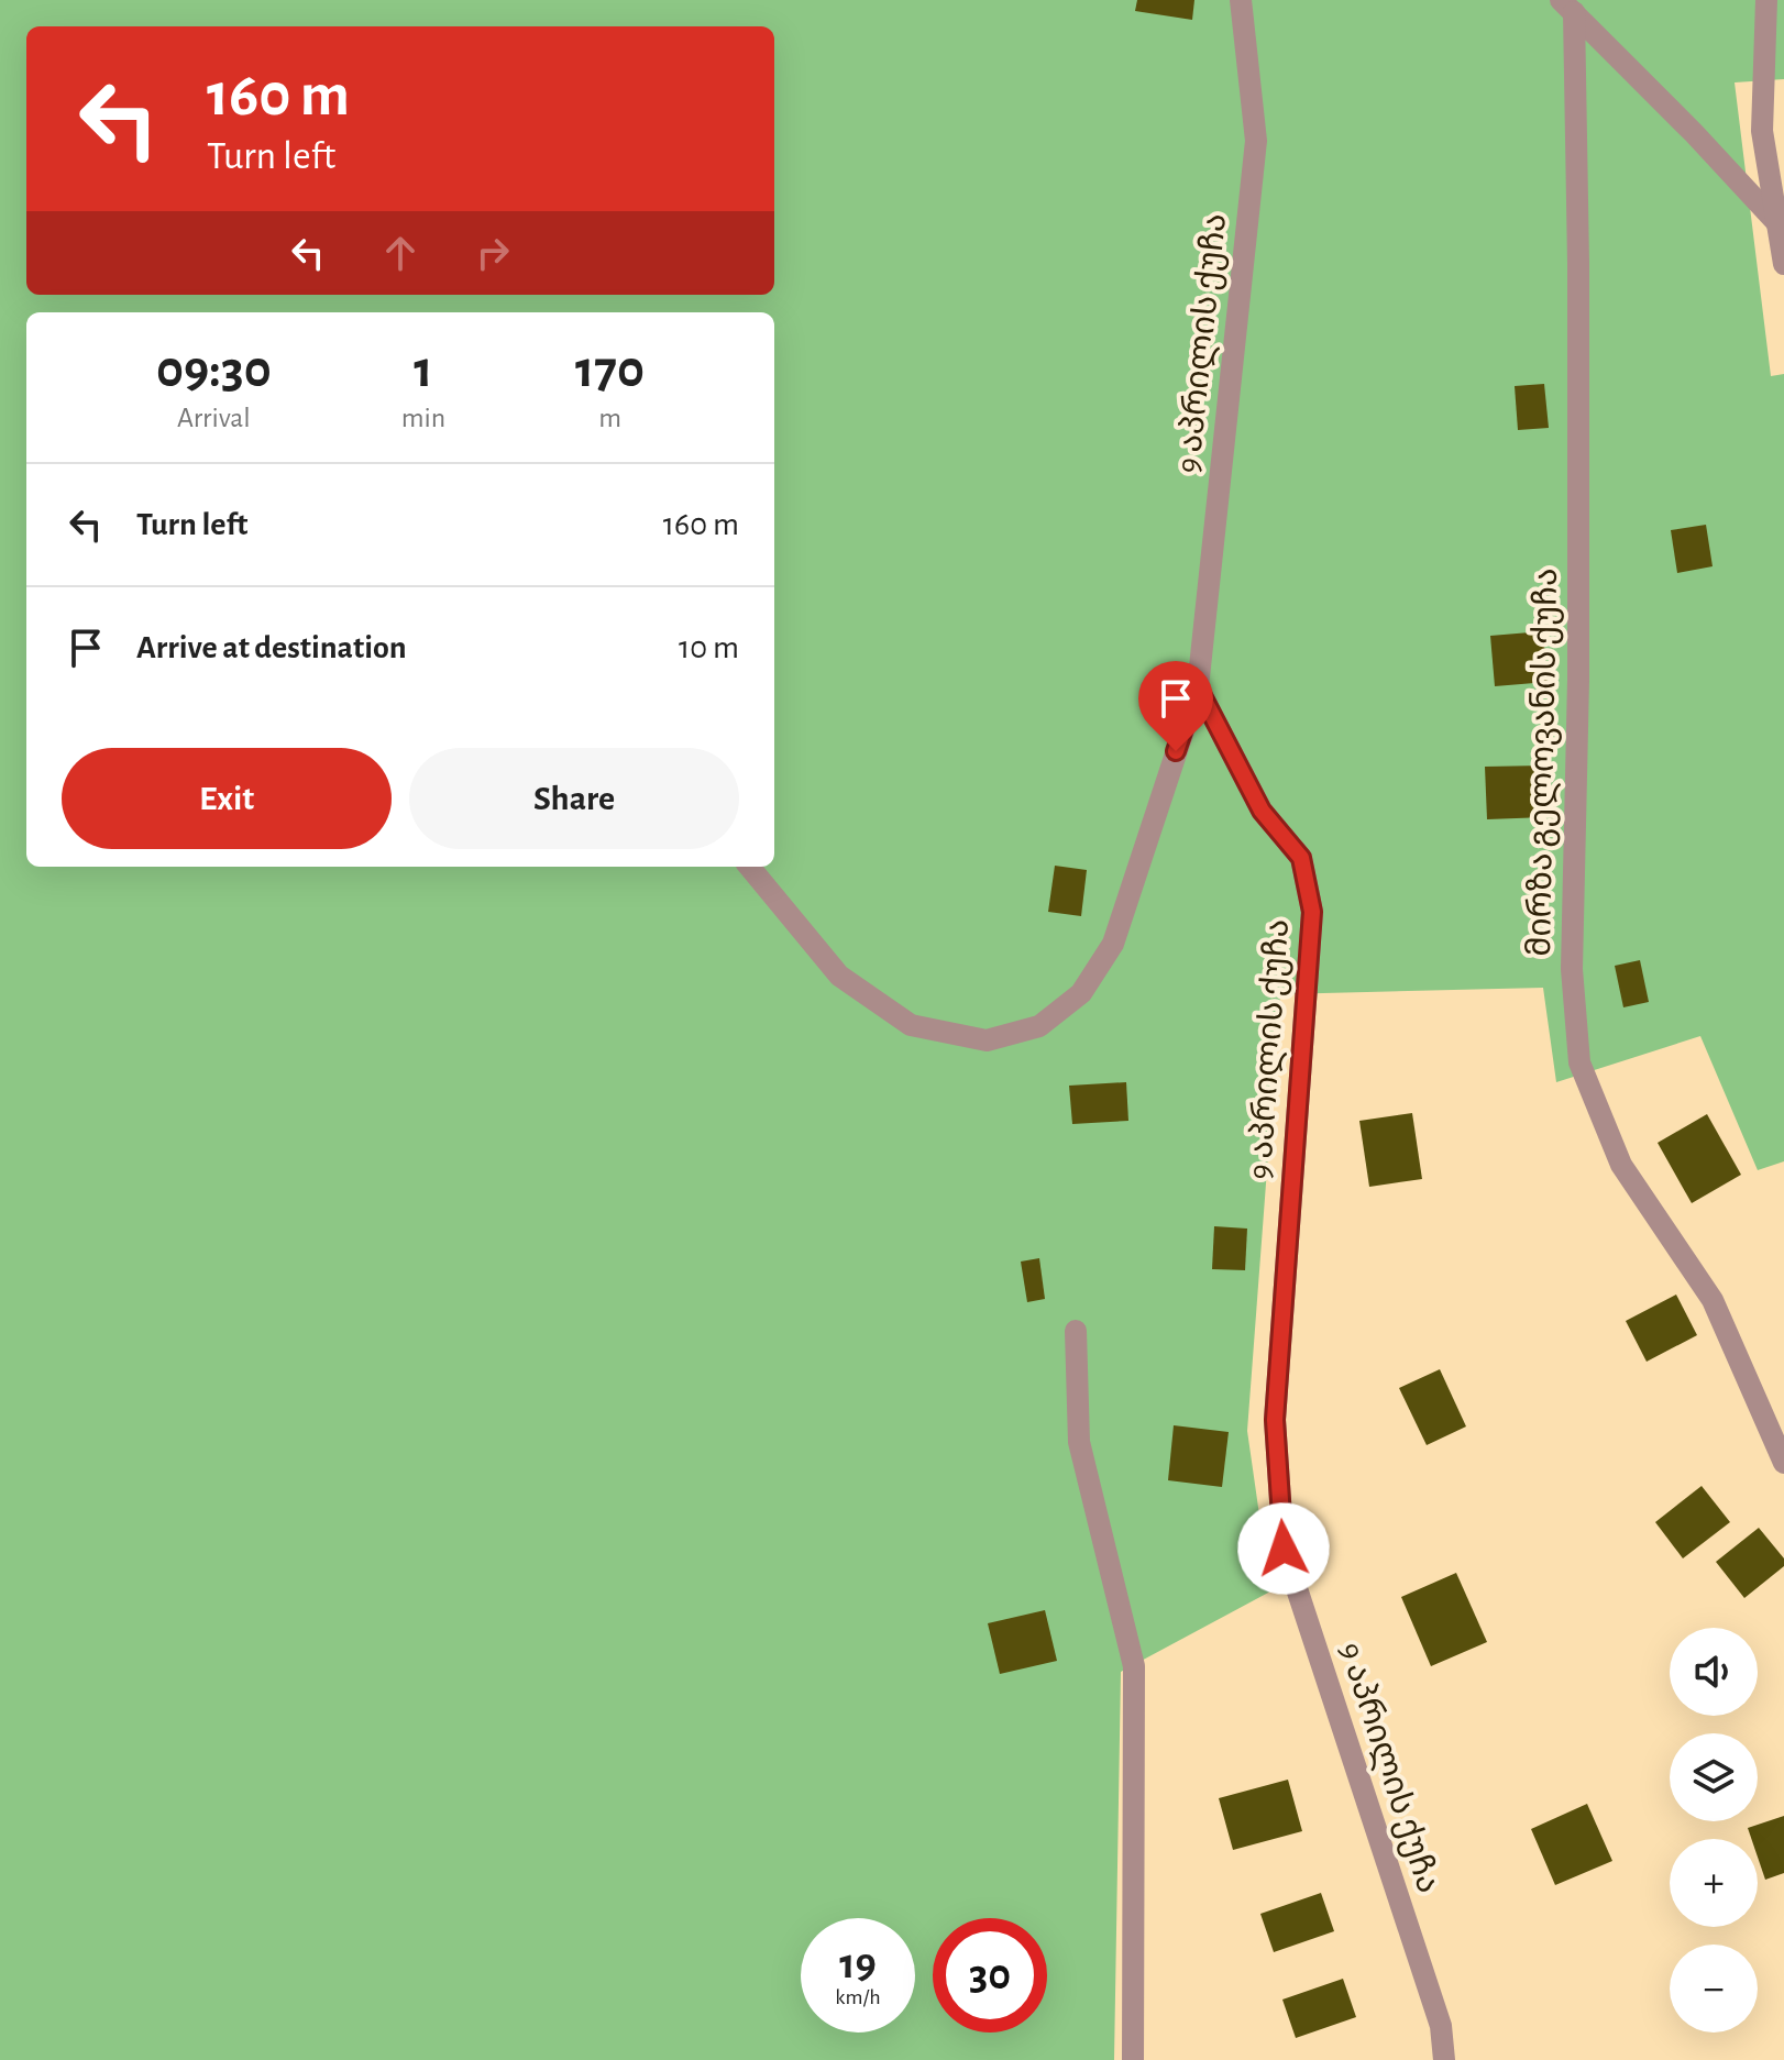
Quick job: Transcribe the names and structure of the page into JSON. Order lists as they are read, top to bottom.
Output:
{
  "streets": {
    "street": ["9 აპრილის ქუჩა", "მირზა გელოვანის ქუჩა"]
  },
  "page": {
    "turn": ["160 m", "Turn left"],
    "eta": [
      "09:30",
      "Arrival",
      "1",
      "min",
      "170",
      "m"
    ],
    "list": [
      {
        "name": "Turn left",
        "value": "160 m"
      },
      {
        "name": "Arrive at destination",
        "value": "10 m"
      }
    ],
    "buttons": ["Exit", "Share"],
    "map_buttons": ["+", "−"],
    "speed": "19 km/h",
    "limit": "30"
  }
}
